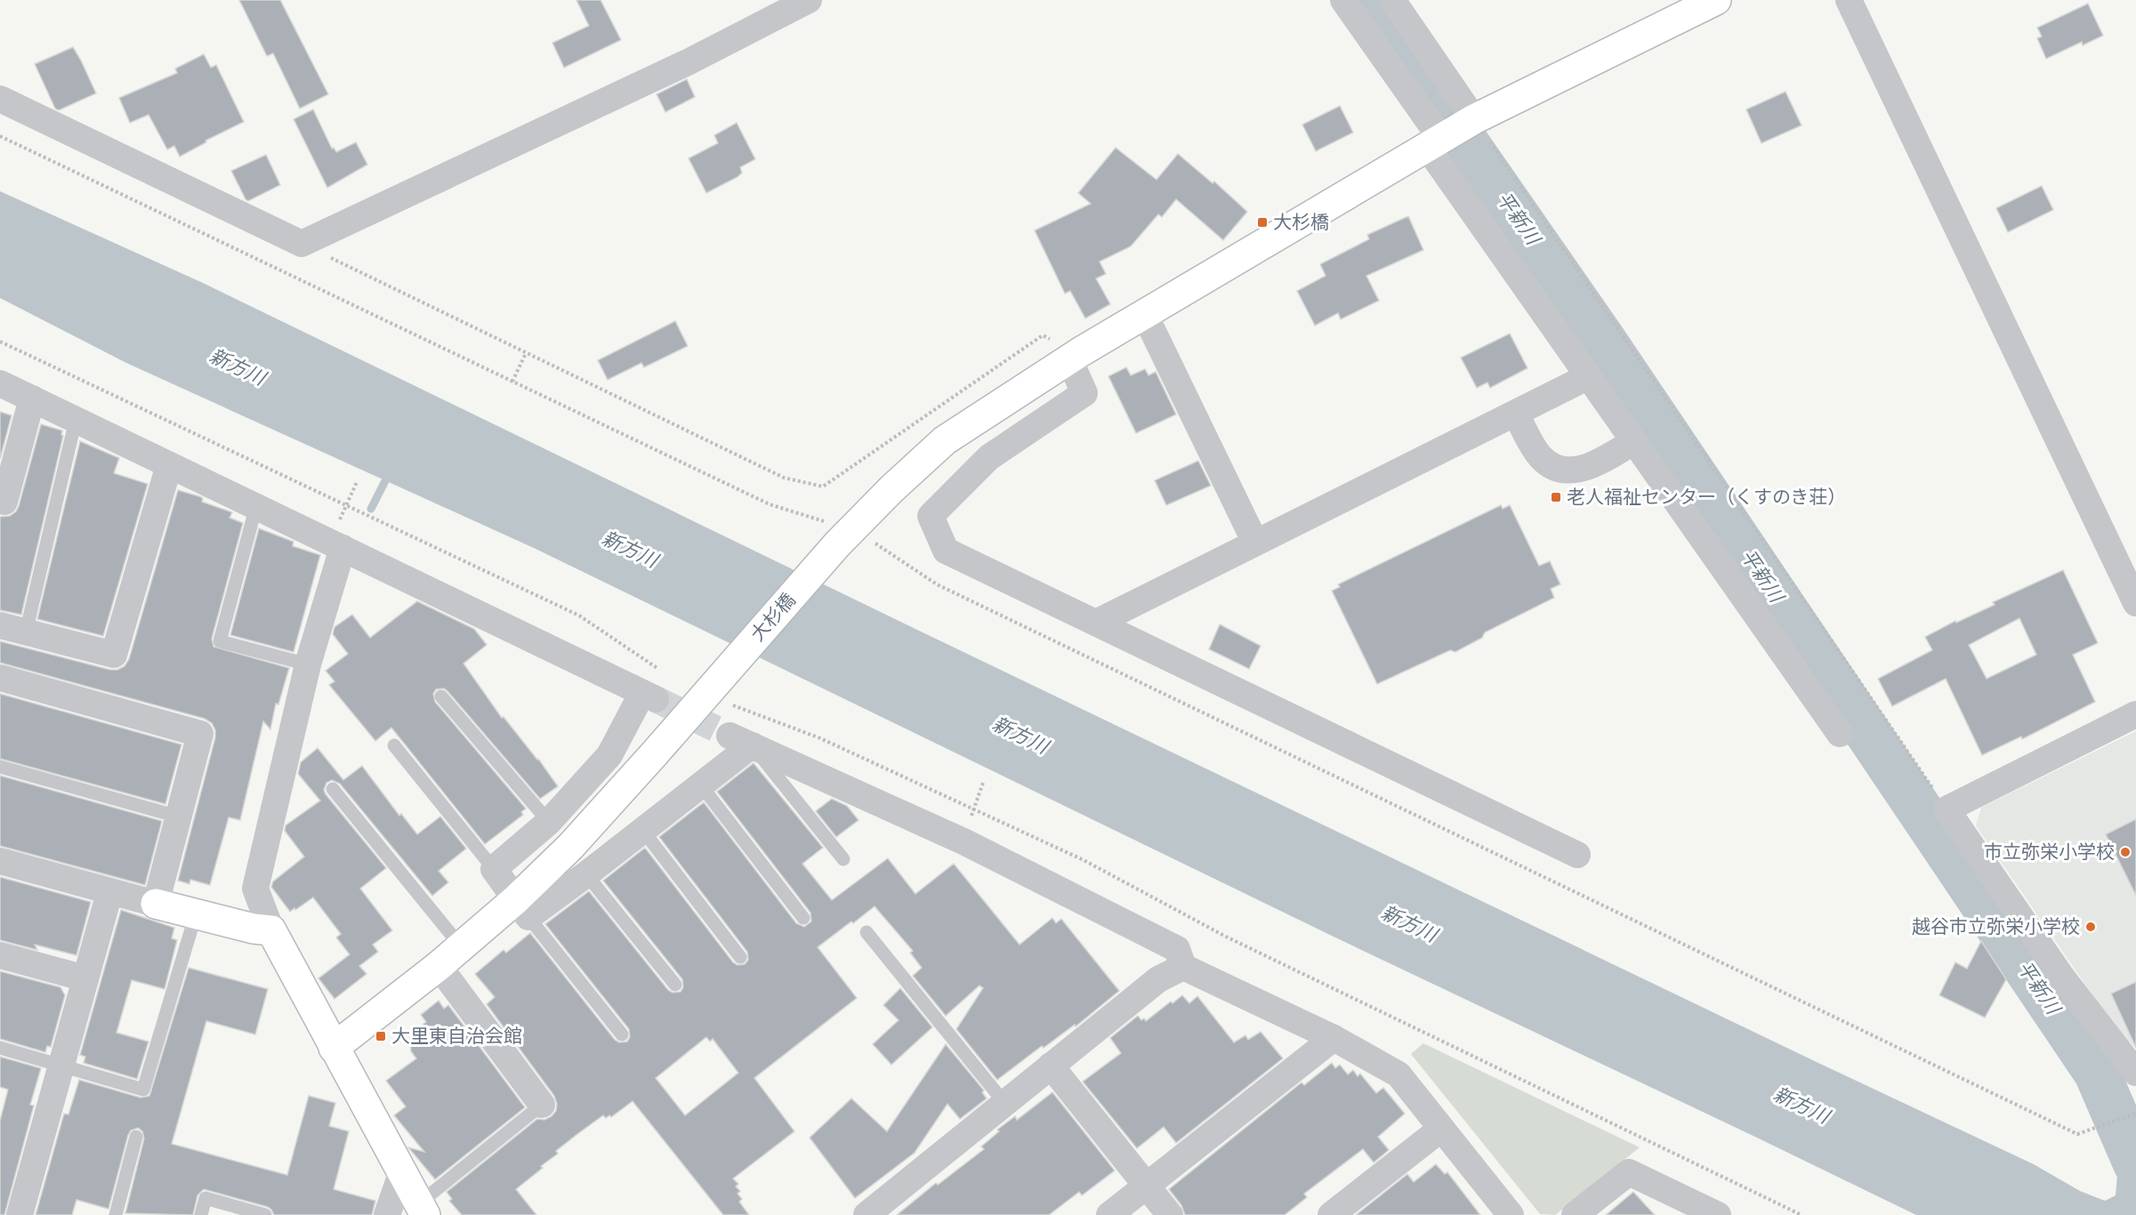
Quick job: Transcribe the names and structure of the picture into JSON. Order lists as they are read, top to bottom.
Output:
{
  "streets": {
    "street": ["大杉橋"]
  },
  "water": ["平新川", "新方川"],
  "places": {
    "transit": ["大杉橋", "老人福祉センター（くすのき荘）", "大里東自治会館"],
    "other": ["市立弥栄小学校", "越谷市立弥栄小学校"]
  }
}
